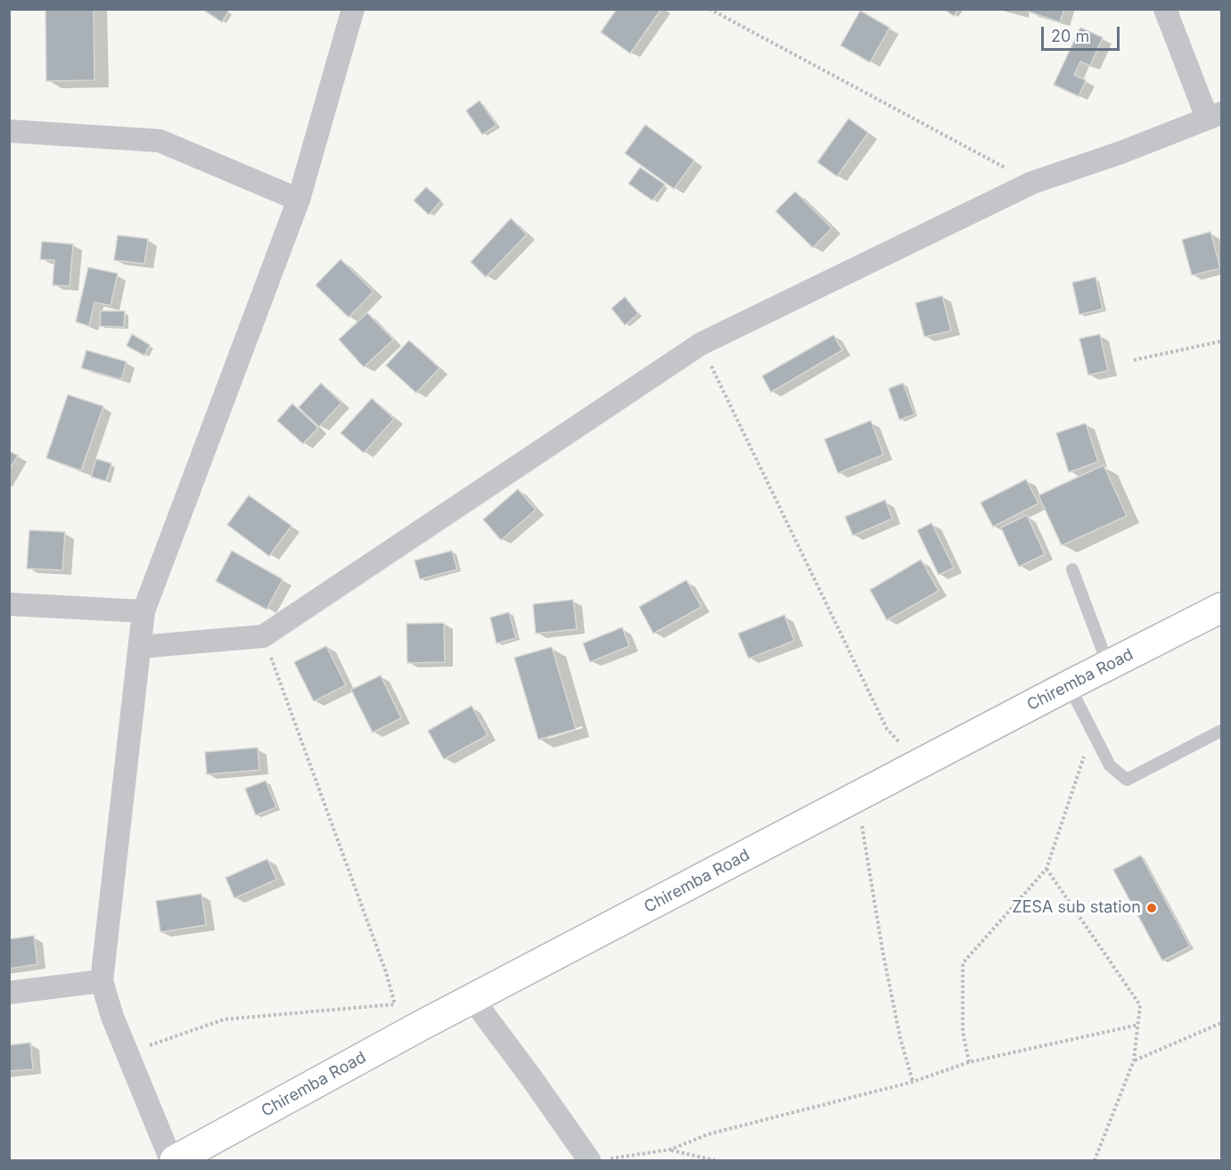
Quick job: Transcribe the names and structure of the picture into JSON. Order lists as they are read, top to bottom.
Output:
{
  "streets": {
    "main road": ["Chiremba Road"]
  },
  "places": ["ZESA sub station"],
  "scale_bar": "20 m"
}
